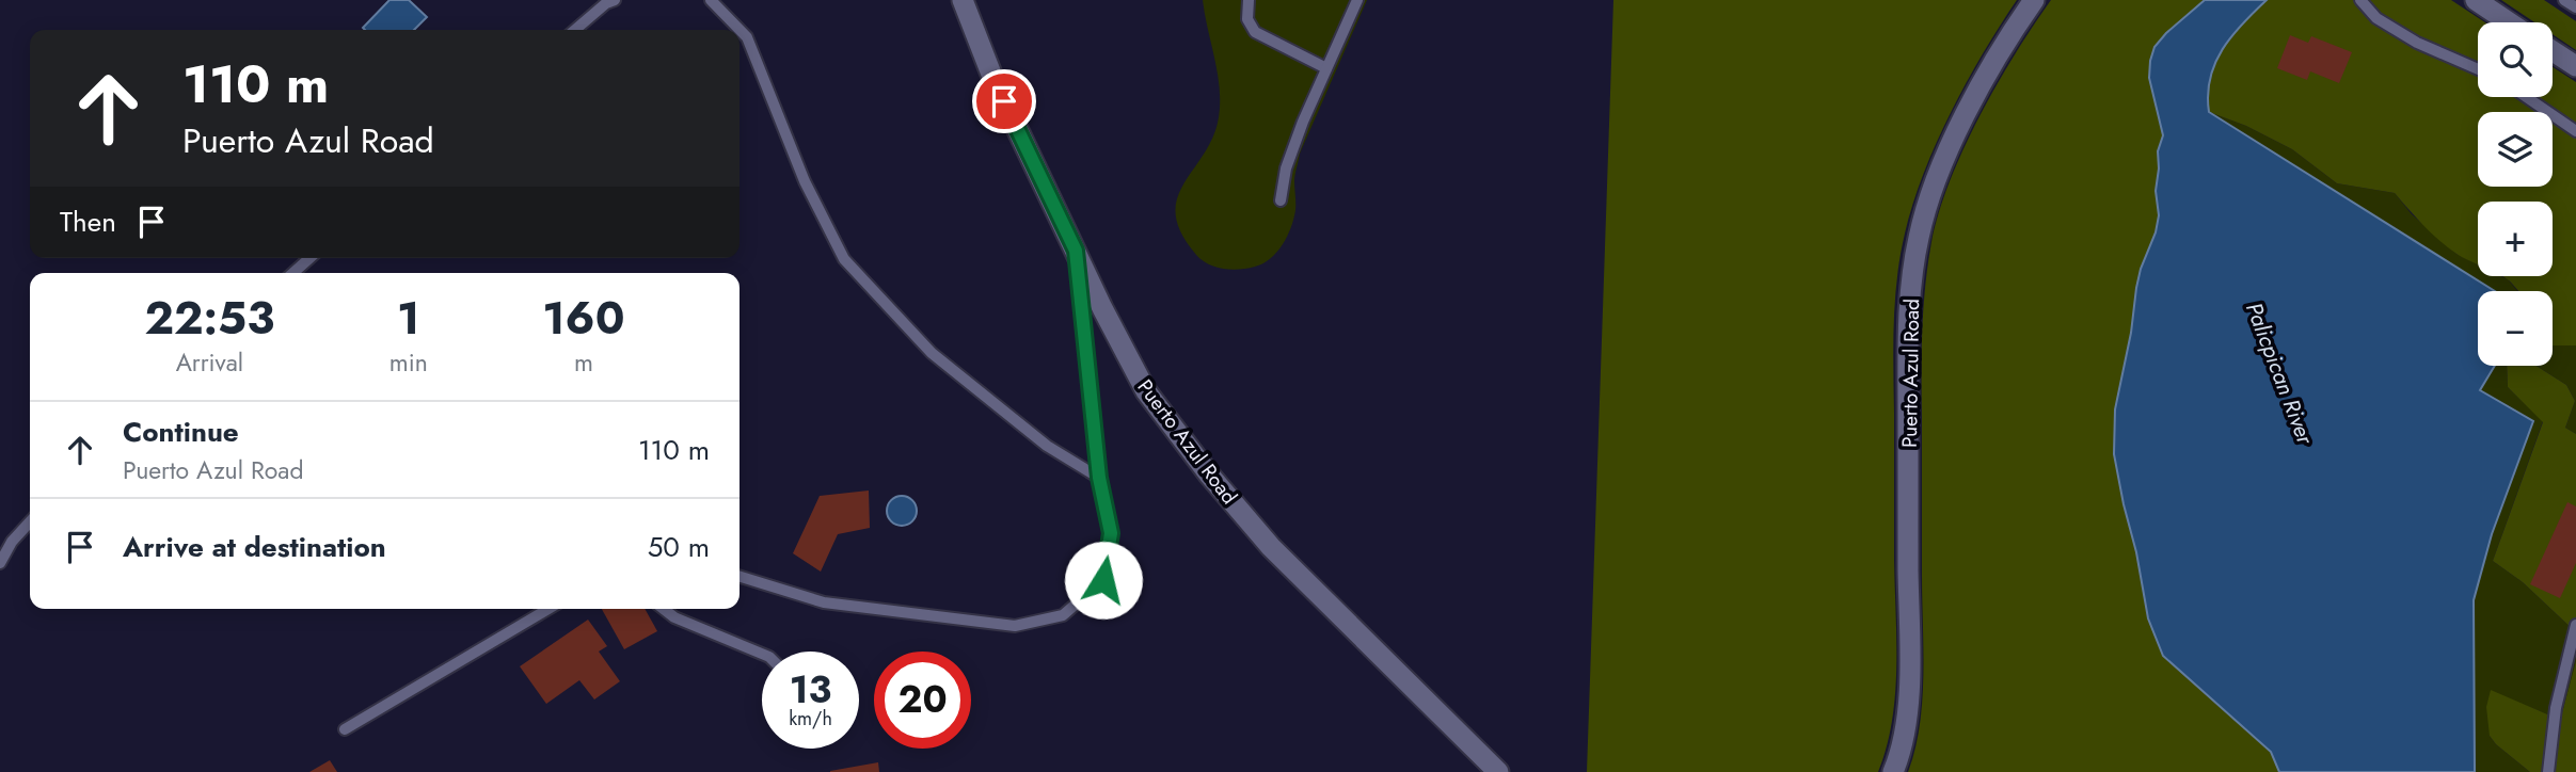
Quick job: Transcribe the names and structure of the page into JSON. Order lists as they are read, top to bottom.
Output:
{
  "streets": {
    "street": ["Puerto Azul Road"]
  },
  "water": ["Palicpican River"],
  "page": {
    "map_buttons": ["+", "−"],
    "turn": ["110 m", "Puerto Azul Road"],
    "then": "Then",
    "eta": [
      "22:53",
      "Arrival",
      "1",
      "min",
      "160",
      "m"
    ],
    "list": [
      {
        "name": "Continue",
        "note": "Puerto Azul Road",
        "value": "110 m"
      },
      {
        "name": "Arrive at destination",
        "value": "50 m"
      }
    ],
    "speed": "13 km/h",
    "limit": "20"
  }
}
